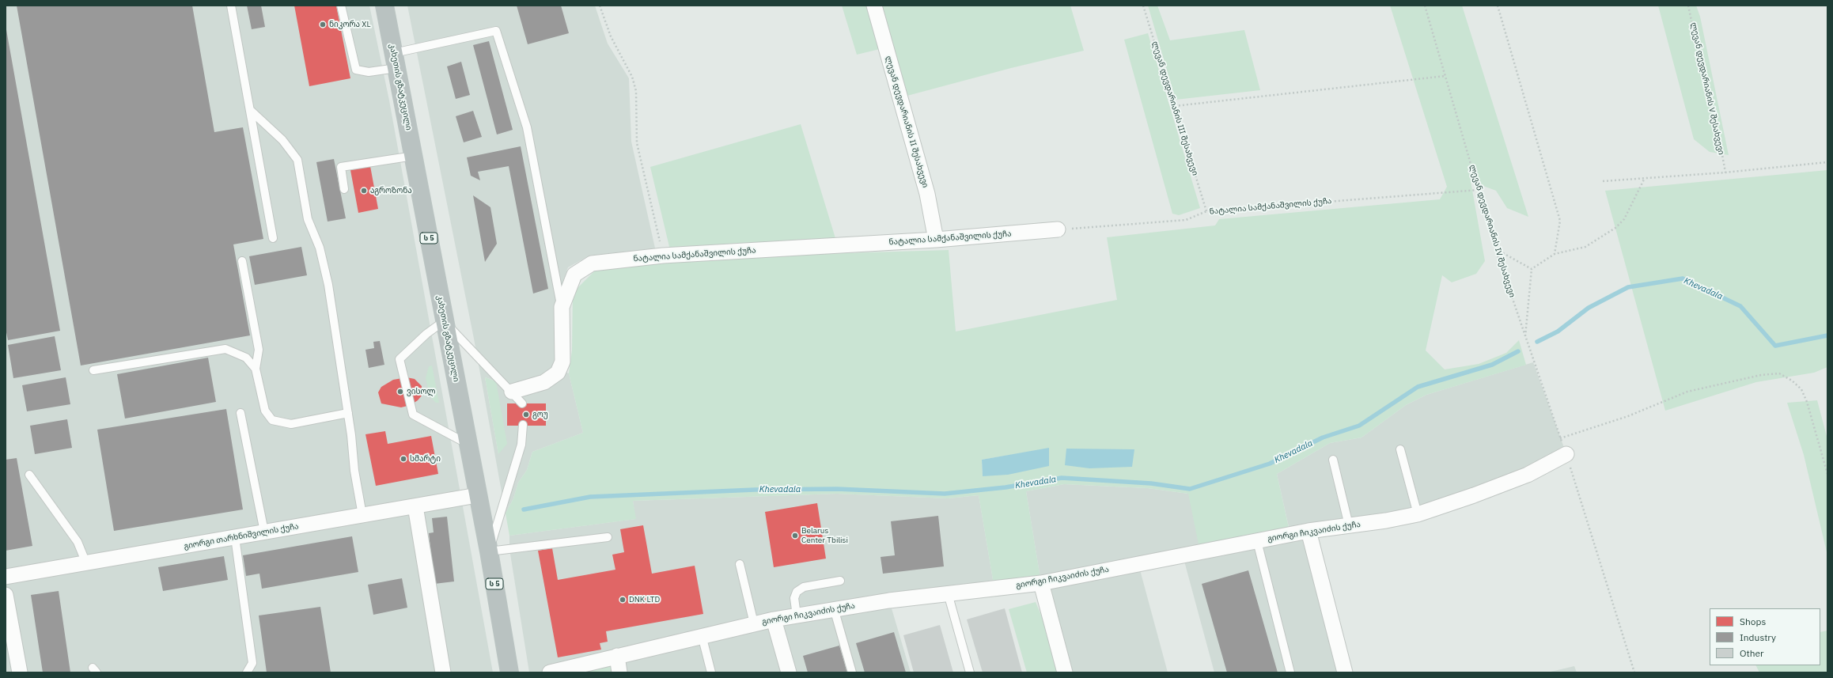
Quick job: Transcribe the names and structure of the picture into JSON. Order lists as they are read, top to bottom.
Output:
{
  "streets": {
    "highway": ["კახეთის გზატკეცილი", "ს 5"],
    "street": [
      "ლევან დევდარიანის II შესახვევი",
      "ნატალია სამქანაშვილის ქუჩა",
      "გიორგი ჩიკვაიძის ქუჩა",
      "გიორგი თარხნიშვილის ქუჩა"
    ],
    "path": ["ლევან დევდარიანის V შესახვევი", "ლევან დევდარიანის III შესახვევი", "ლევან დევდარიანის IV შესახვევი"]
  },
  "crossings": [
    ["კახეთის გზატკეცილი", "გიორგი თარხნიშვილის ქუჩა"],
    ["ლევან დევდარიანის III შესახვევი", "ნატალია სამქანაშვილის ქუჩა"],
    ["ლევან დევდარიანის II შესახვევი", "ნატალია სამქანაშვილის ქუჩა"],
    ["ნატალია სამქანაშვილის ქუჩა", "ლევან დევდარიანის IV შესახვევი"],
    ["ლევან დევდარიანის IV შესახვევი", "გიორგი ჩიკვაიძის ქუჩა"]
  ],
  "water": ["Khevadala"],
  "places": [
    "ნიკორა XL",
    "აგროზონა",
    "ვისოლ",
    "გოუ",
    "სმარტი",
    "Belarus Center Tbilisi",
    "DNK LTD"
  ],
  "legend": ["Shops", "Industry", "Other"]
}
